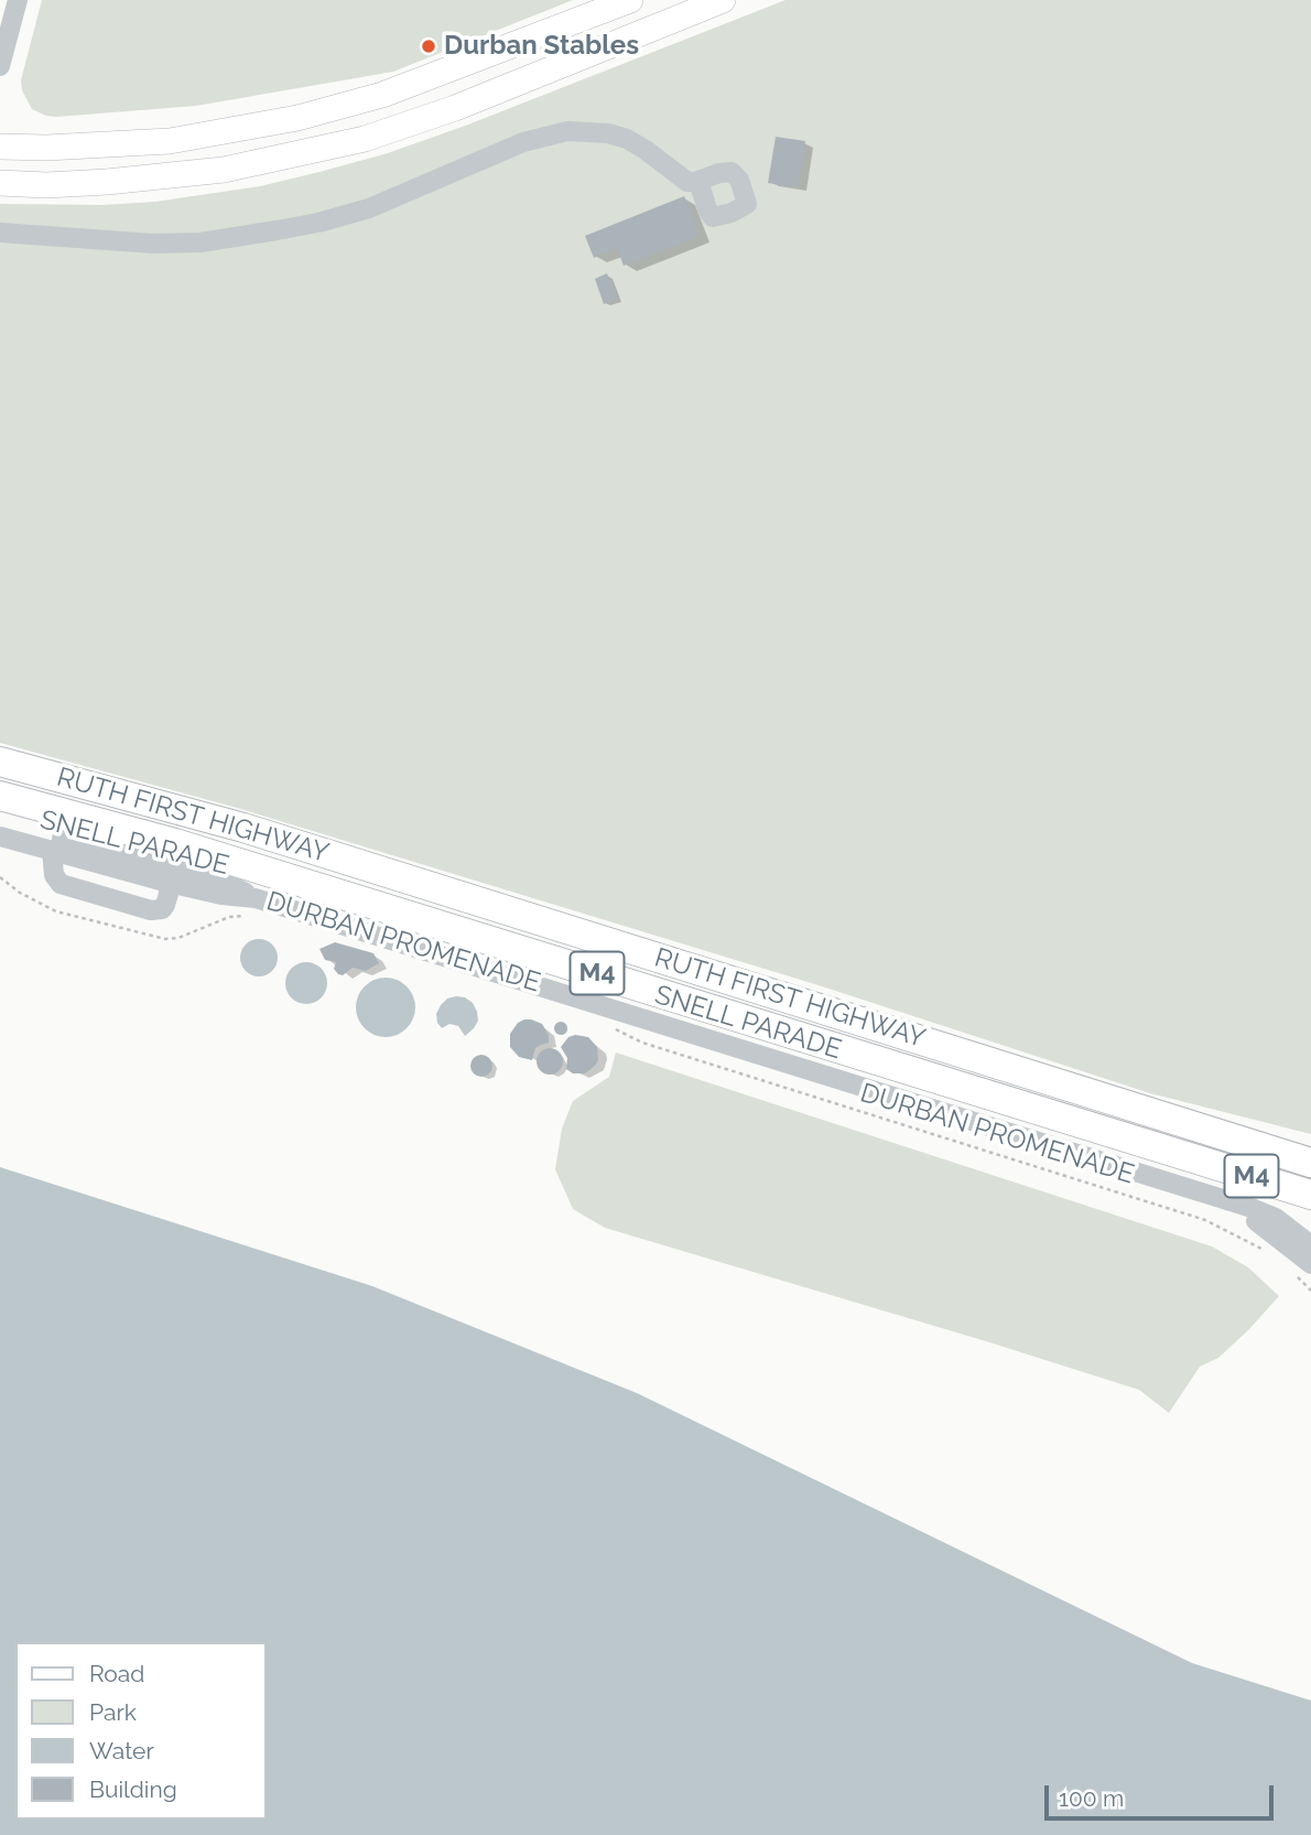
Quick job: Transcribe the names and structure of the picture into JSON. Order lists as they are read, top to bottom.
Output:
{
  "streets": {
    "highway": ["RUTH FIRST HIGHWAY", "M4"],
    "street": ["SNELL PARADE"],
    "path": ["DURBAN PROMENADE"]
  },
  "crossings": [
    ["SNELL PARADE", "DURBAN PROMENADE"]
  ],
  "places": ["Durban Stables"],
  "legend": [
    "Road",
    "Park",
    "Water",
    "Building"
  ],
  "scale_bar": "100 m"
}
